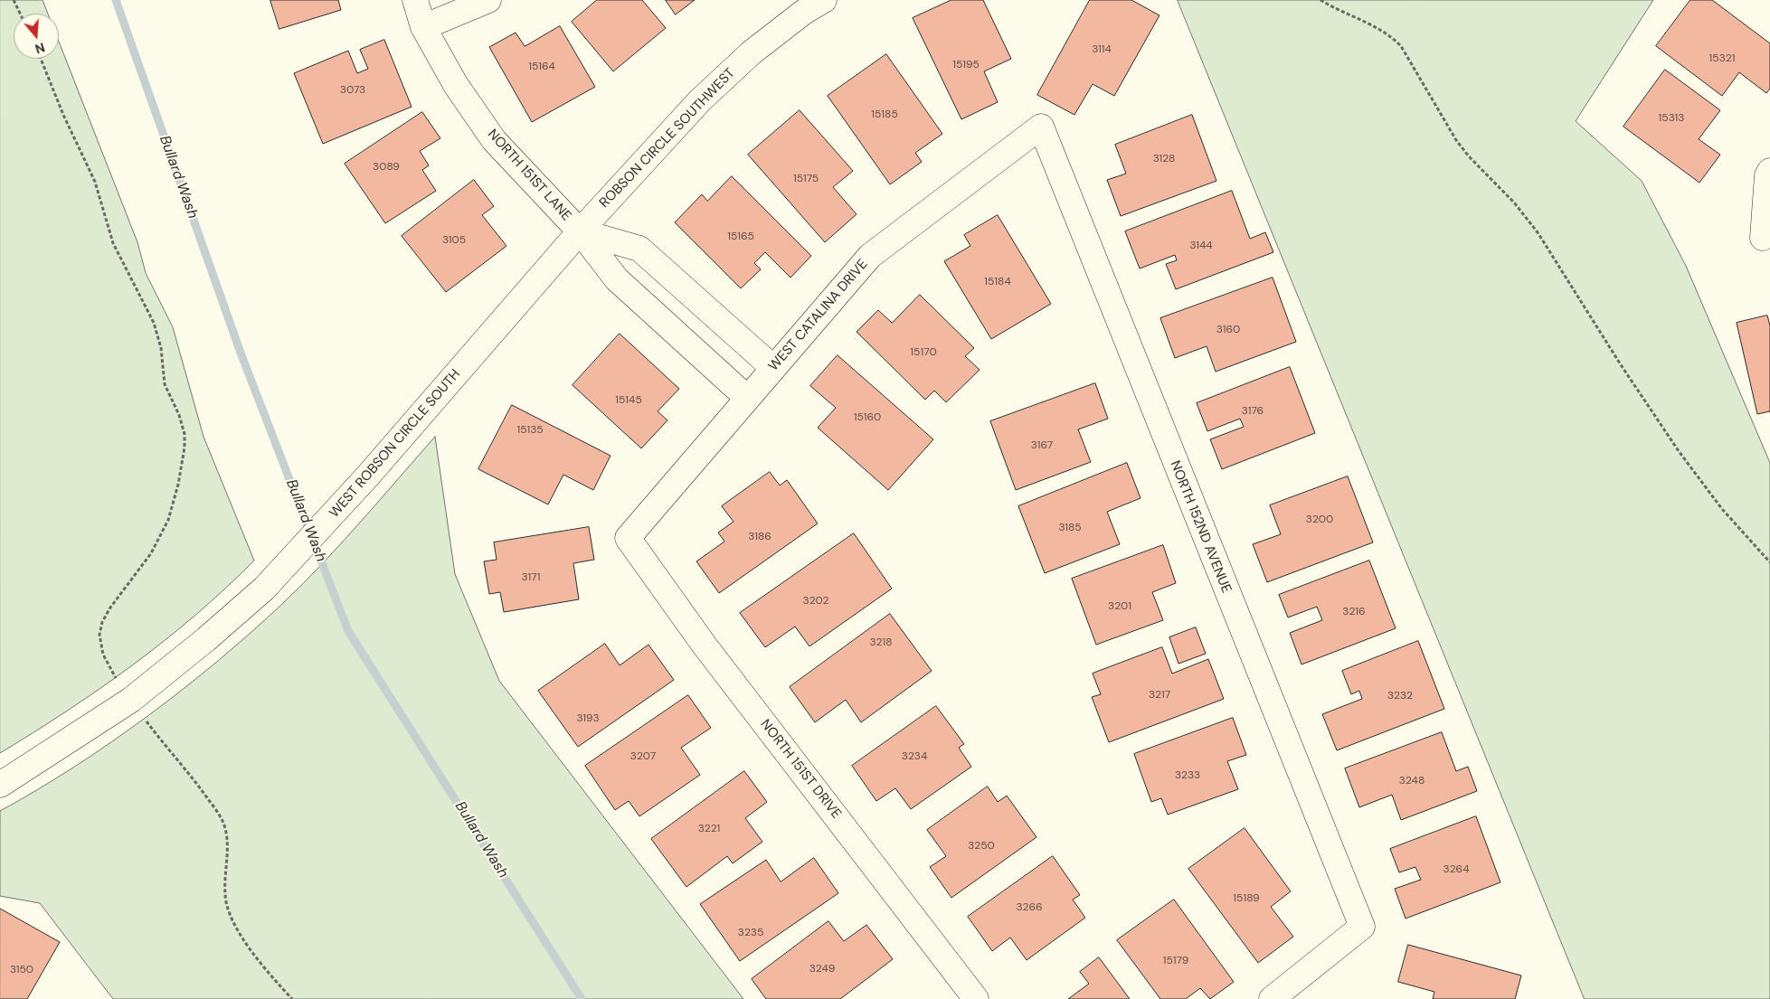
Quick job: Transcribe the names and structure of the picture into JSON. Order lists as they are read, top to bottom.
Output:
{
  "streets": {
    "street": [
      "ROBSON CIRCLE SOUTHWEST",
      "NORTH 151ST LANE",
      "WEST CATALINA DRIVE",
      "WEST ROBSON CIRCLE SOUTH",
      "NORTH 152ND AVENUE",
      "NORTH 151ST DRIVE"
    ]
  },
  "crossings": [
    ["ROBSON CIRCLE SOUTHWEST", "NORTH 151ST LANE"],
    ["ROBSON CIRCLE SOUTHWEST", "WEST ROBSON CIRCLE SOUTH"],
    ["NORTH 151ST LANE", "WEST CATALINA DRIVE"],
    ["NORTH 151ST LANE", "WEST ROBSON CIRCLE SOUTH"],
    ["WEST CATALINA DRIVE", "NORTH 152ND AVENUE"],
    ["WEST CATALINA DRIVE", "NORTH 151ST DRIVE"]
  ],
  "water": ["Bullard Wash"],
  "house_numbers": [
    "3114",
    "15321",
    "15195",
    "15164",
    "3073",
    "15185",
    "15313",
    "3128",
    "3089",
    "15175",
    "15165",
    "3105",
    "3144",
    "15184",
    "3160",
    "15170",
    "15145",
    "3176",
    "15160",
    "15135",
    "3167",
    "3200",
    "3185",
    "3186",
    "3171",
    "3202",
    "3201",
    "3216",
    "3218",
    "3217",
    "3232",
    "3193",
    "3207",
    "3234",
    "3233",
    "3248",
    "3221",
    "3250",
    "3264",
    "15189",
    "3266",
    "3235",
    "15179",
    "3249",
    "3150"
  ],
  "north": "bottom"
}
